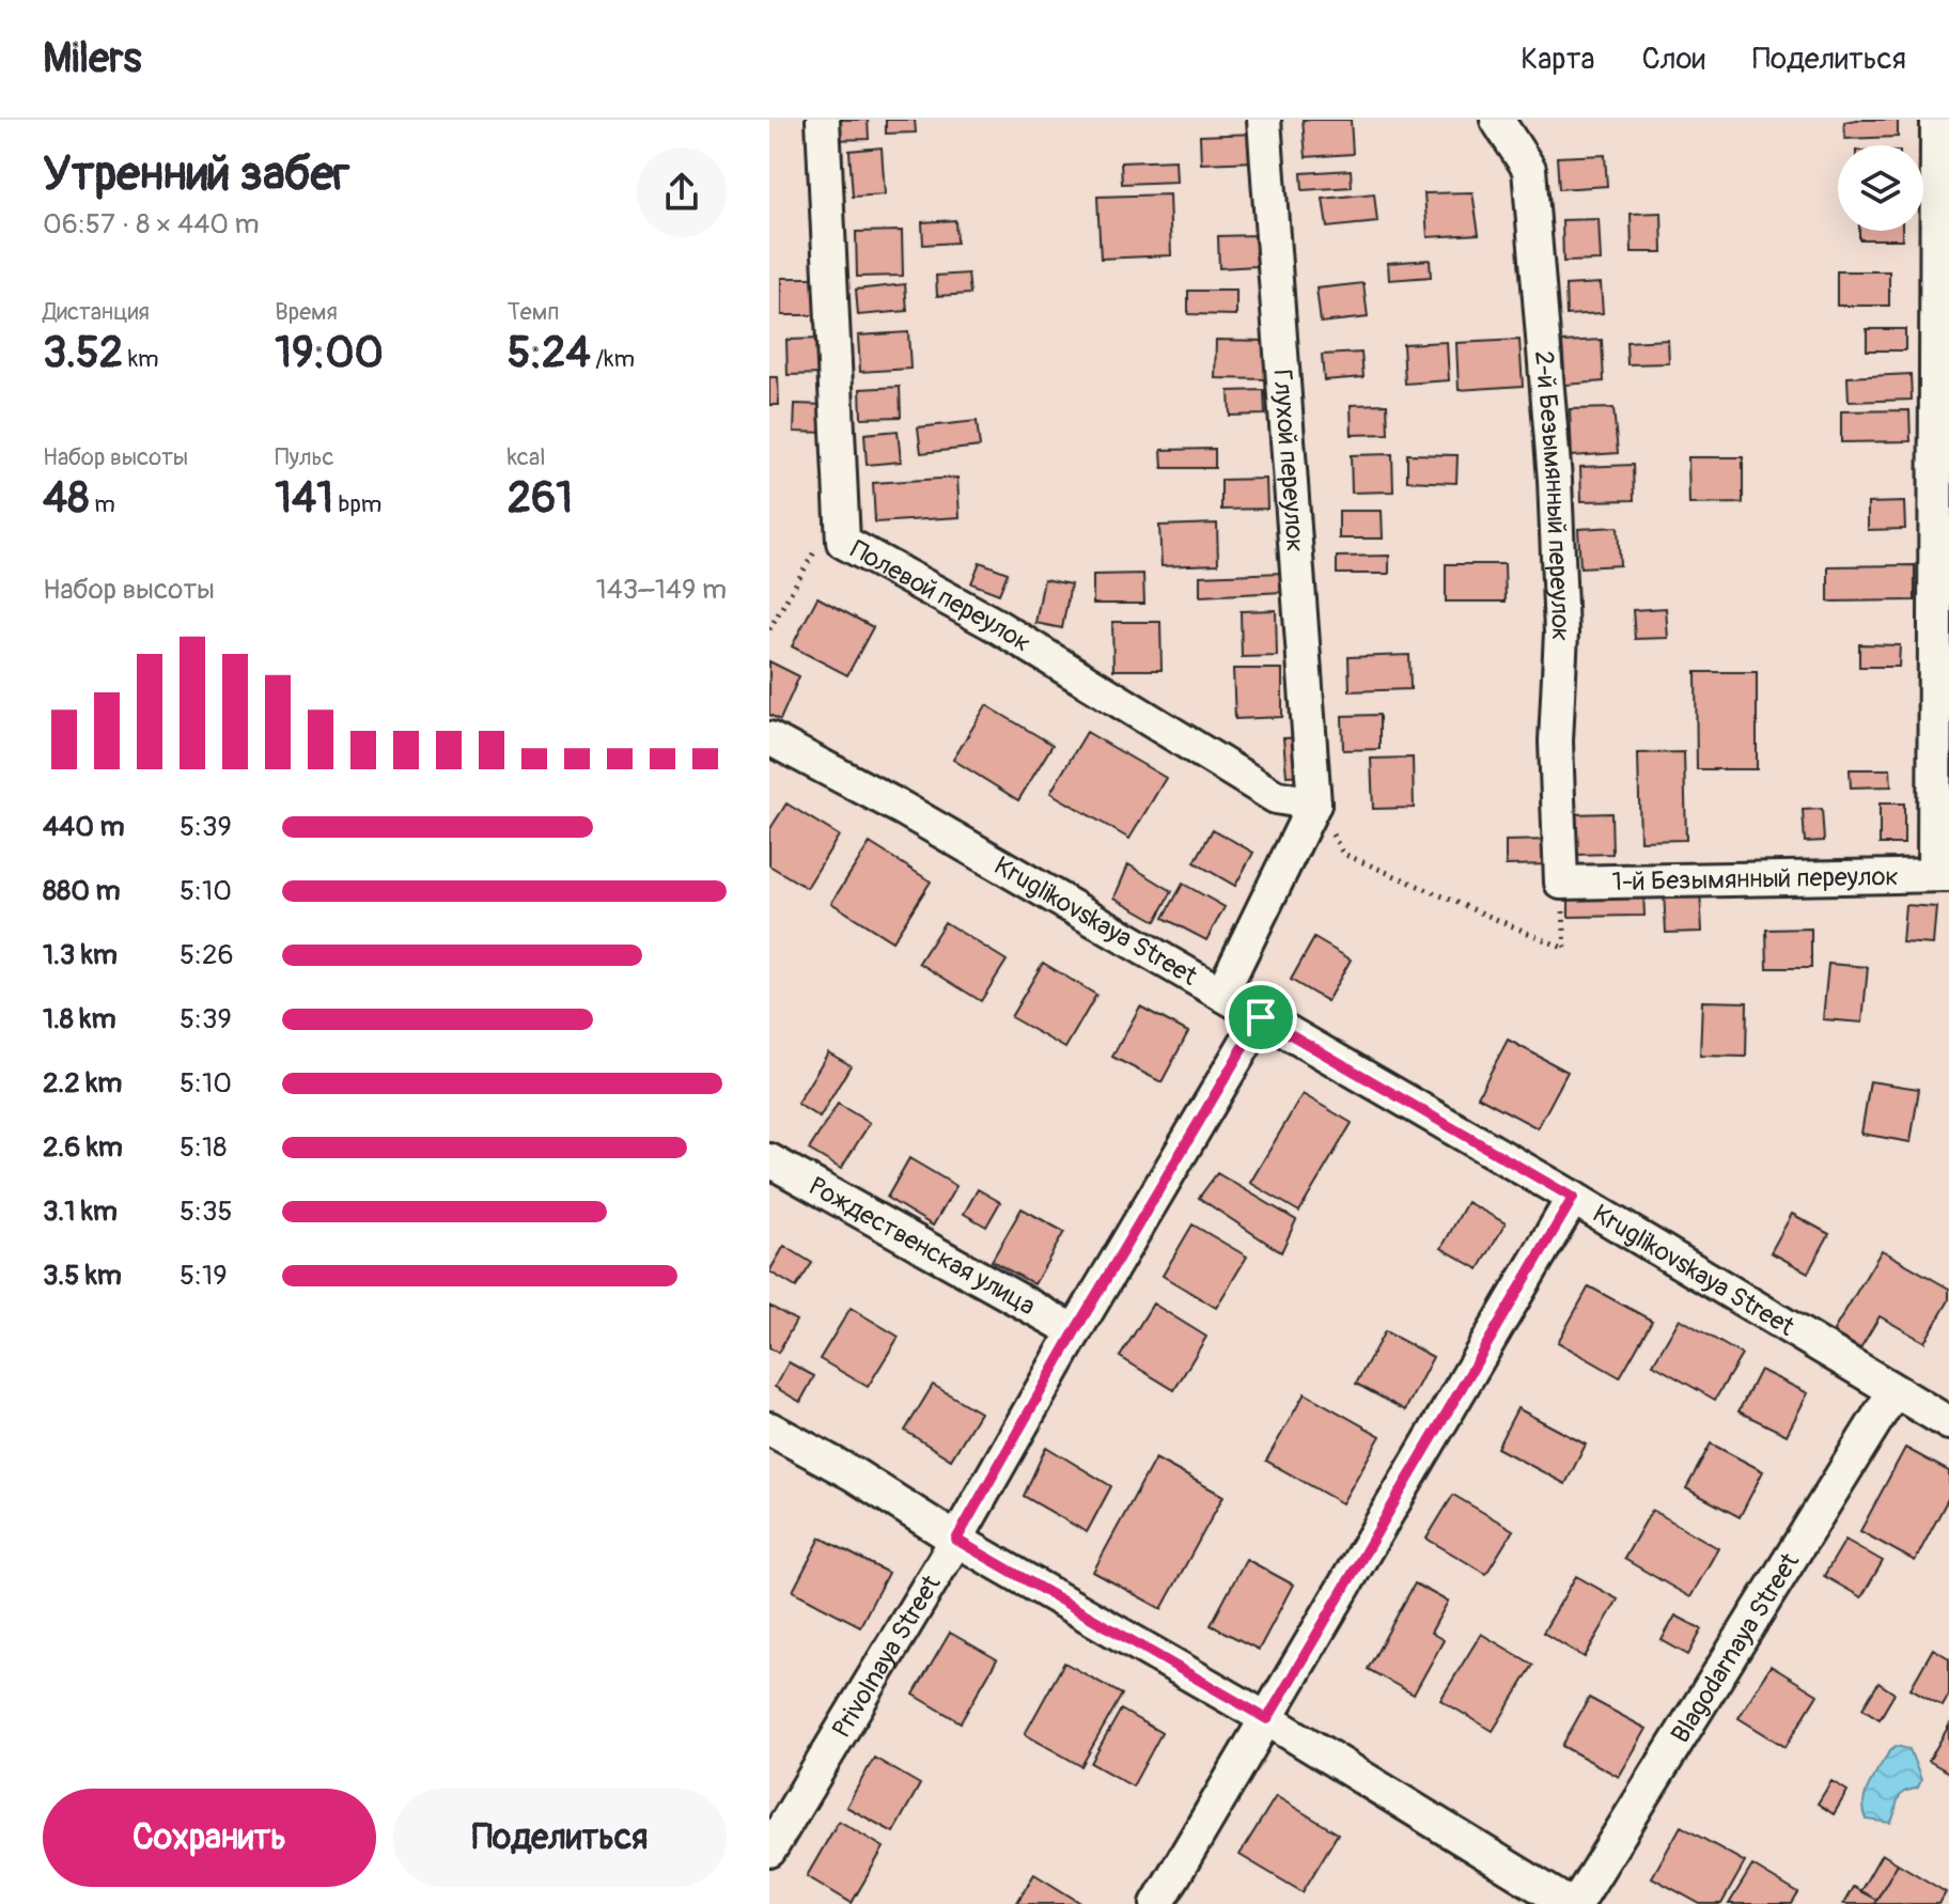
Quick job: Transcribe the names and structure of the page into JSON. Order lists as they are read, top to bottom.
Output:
{
  "streets": {
    "street": [
      "Глухой переулок",
      "2-й Безымянный переулок",
      "Полевой переулок",
      "1-й Безымянный переулок",
      "Kruglikovskaya Street",
      "Рождественская улица",
      "Blagodarnaya Street",
      "Privolnaya Street"
    ]
  },
  "crossings": [
    ["Глухой переулок", "Полевой переулок"],
    ["2-й Безымянный переулок", "1-й Безымянный переулок"],
    ["Kruglikovskaya Street", "Blagodarnaya Street"],
    ["Kruglikovskaya Street", "Privolnaya Street"],
    ["Рождественская улица", "Privolnaya Street"]
  ],
  "page": {
    "header": "Milers",
    "nav": ["Карта", "Слои", "Поделиться"],
    "heading": ["Утренний забег", "06:57 · 8 × 440 m"],
    "stats": [
      ["Дистанция", "3.52 km"],
      ["Время", "19:00"],
      ["Темп", "5:24 /km"],
      ["Набор высоты", "48 m"],
      ["Пульс", "141 bpm"],
      ["kcal", "261"]
    ],
    "chart": ["Набор высоты", "143–149 m"],
    "list": [
      {
        "name": "440 m",
        "note": "5:39"
      },
      {
        "name": "880 m",
        "note": "5:10"
      },
      {
        "name": "1.3 km",
        "note": "5:26"
      },
      {
        "name": "1.8 km",
        "note": "5:39"
      },
      {
        "name": "2.2 km",
        "note": "5:10"
      },
      {
        "name": "2.6 km",
        "note": "5:18"
      },
      {
        "name": "3.1 km",
        "note": "5:35"
      },
      {
        "name": "3.5 km",
        "note": "5:19"
      }
    ],
    "buttons": ["Сохранить", "Поделиться"]
  }
}
